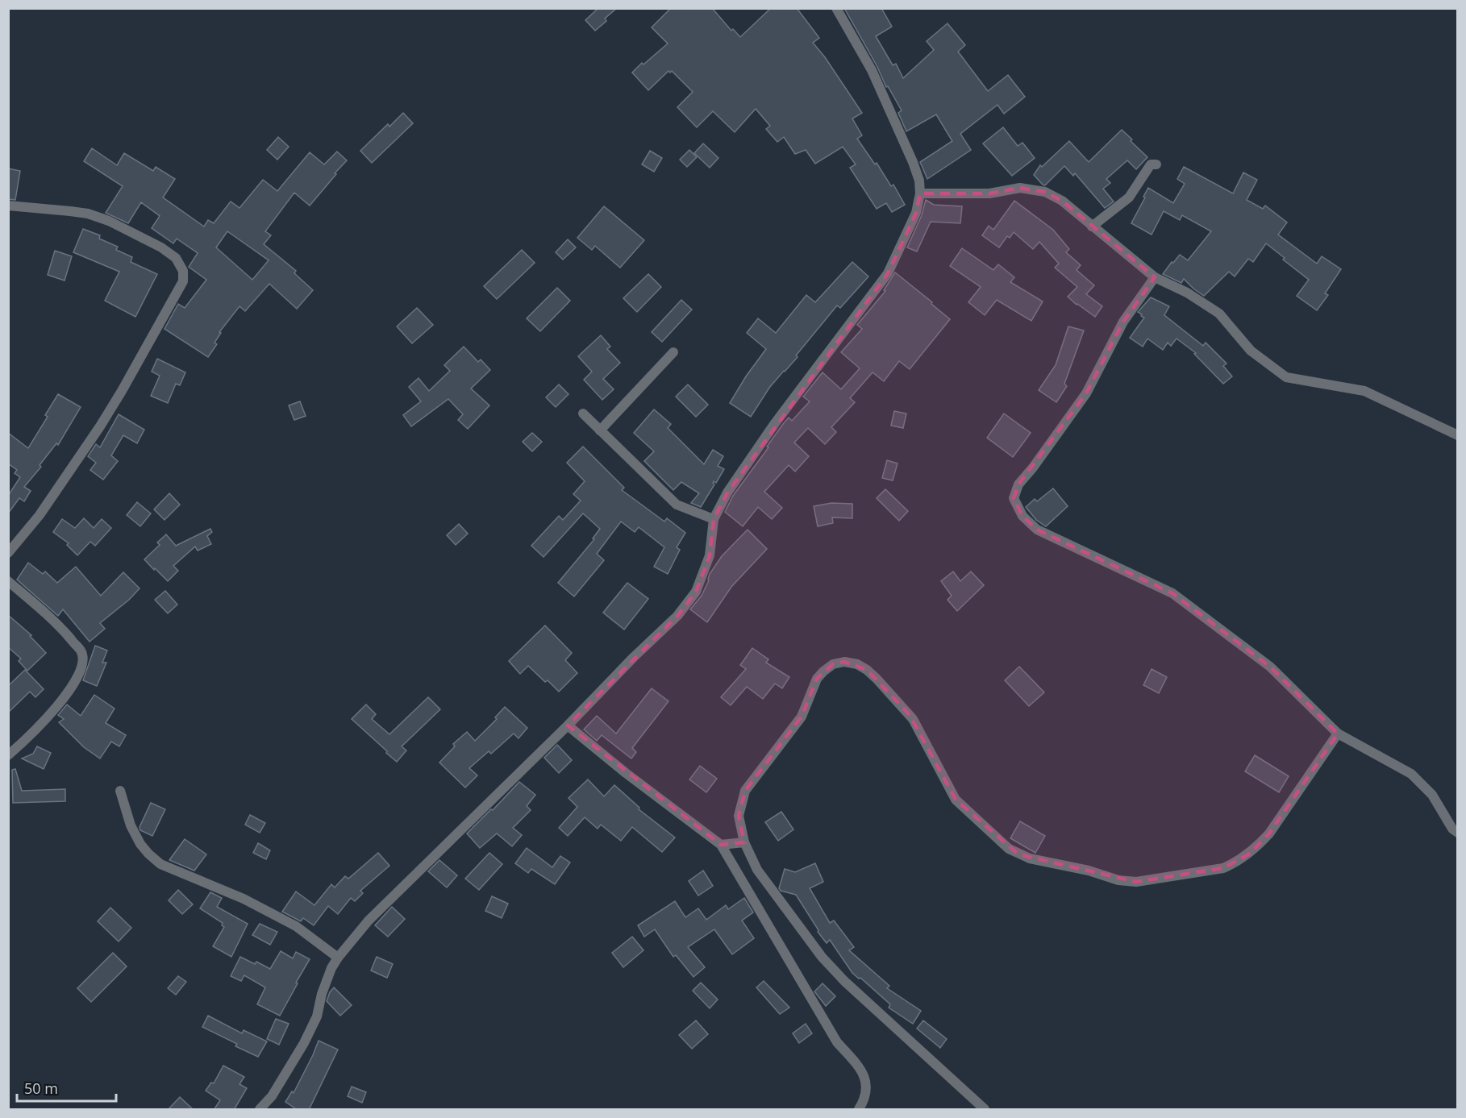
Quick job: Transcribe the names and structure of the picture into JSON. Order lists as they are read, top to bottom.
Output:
{
  "scale_bar": "50 m"
}
